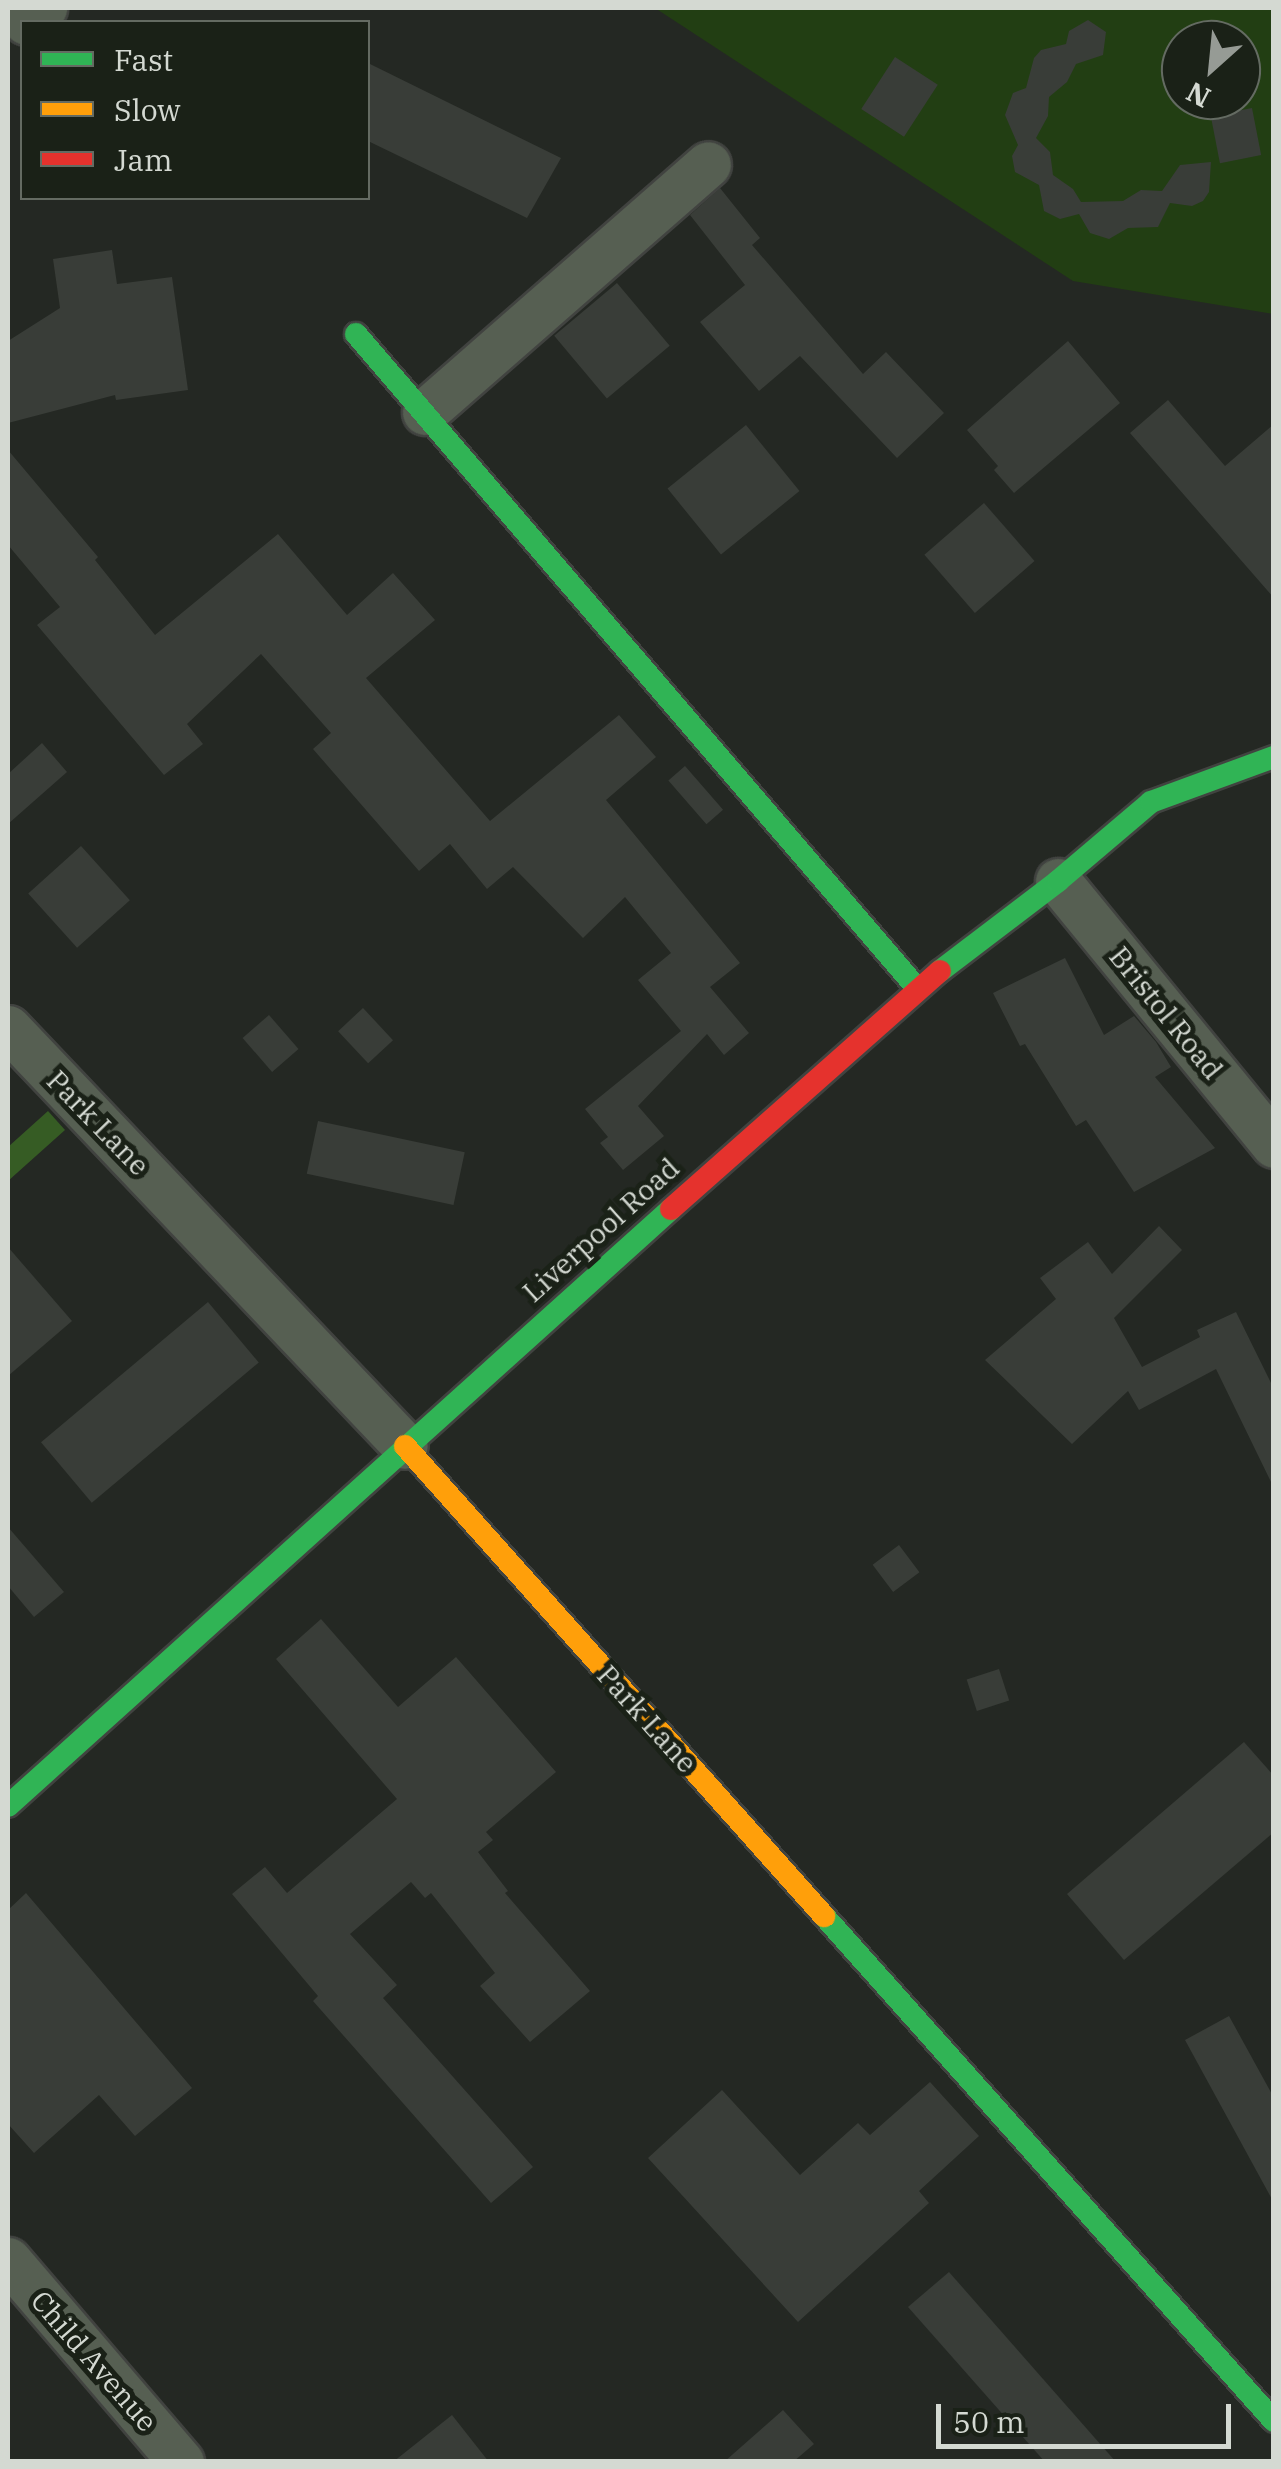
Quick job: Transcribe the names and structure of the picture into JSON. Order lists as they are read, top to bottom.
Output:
{
  "streets": {
    "street": [
      "Bristol Road",
      "Park Lane",
      "Liverpool Road",
      "Child Avenue"
    ]
  },
  "crossings": [
    ["Bristol Road", "Liverpool Road"],
    ["Park Lane", "Liverpool Road"]
  ],
  "legend": ["Fast", "Slow", "Jam"],
  "scale_bar": "50 m",
  "north": "bottom left"
}
